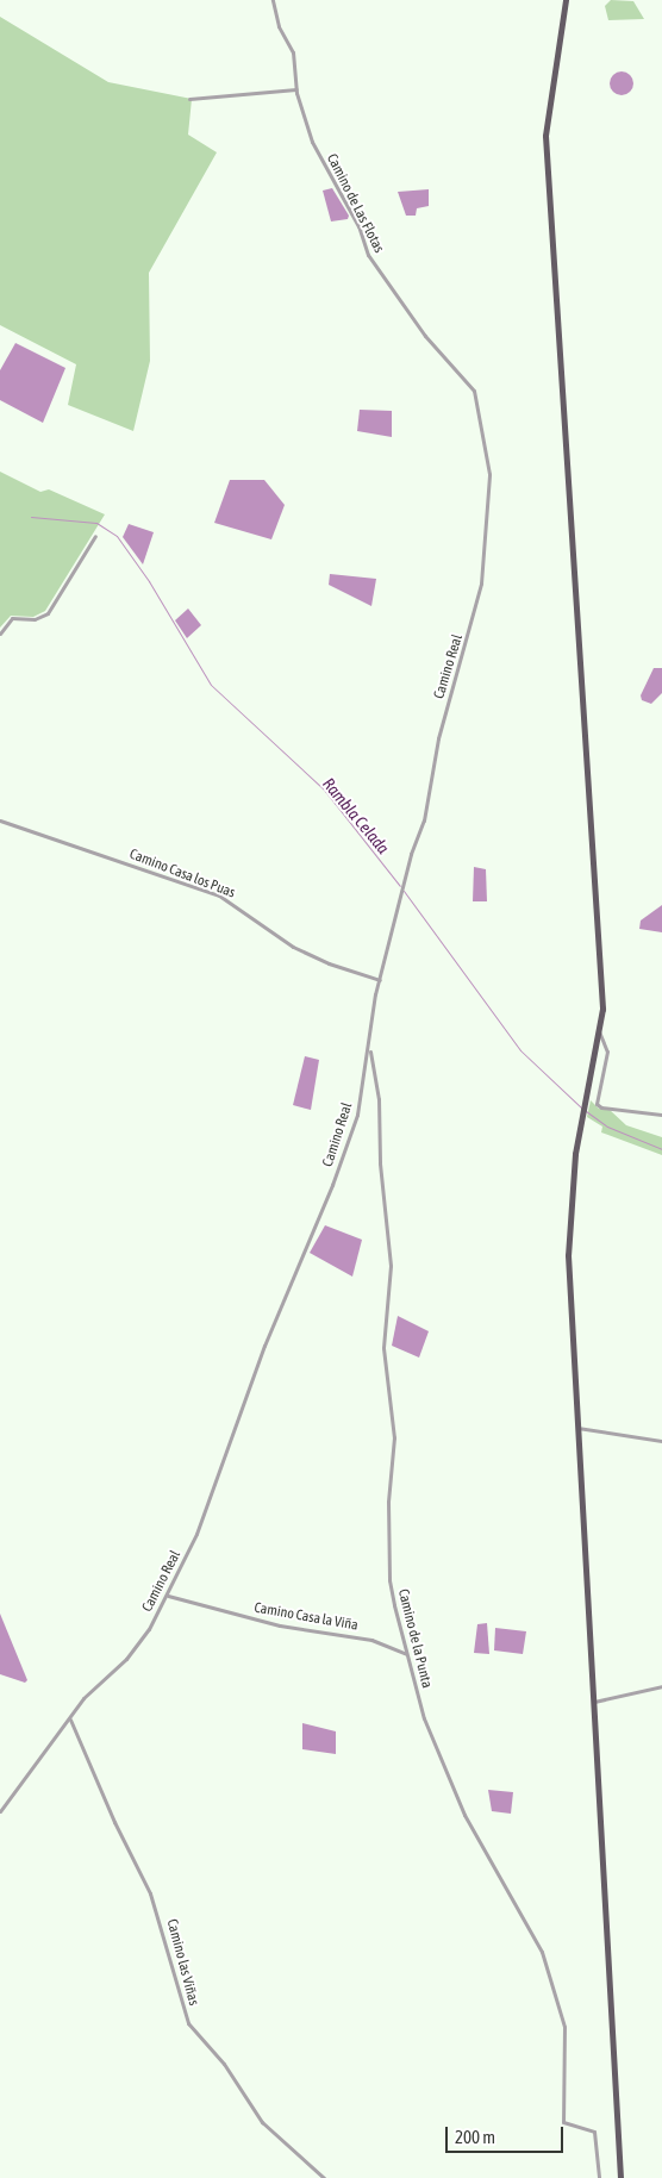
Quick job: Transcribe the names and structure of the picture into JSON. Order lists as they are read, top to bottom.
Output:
{
  "streets": {
    "street": [
      "Camino de Las Flotas",
      "Camino Real",
      "Camino Casa los Puas",
      "Camino Casa la Viña",
      "Camino de la Punta",
      "Camino las Viñas"
    ]
  },
  "crossings": [
    ["Camino de Las Flotas", "Camino Real"],
    ["Camino Real", "Camino Casa los Puas"],
    ["Camino Real", "Camino Casa la Viña"],
    ["Camino Real", "Camino de la Punta"],
    ["Camino Real", "Camino las Viñas"],
    ["Camino Casa la Viña", "Camino de la Punta"]
  ],
  "water": ["Rambla Celada"],
  "scale_bar": "200 m"
}
